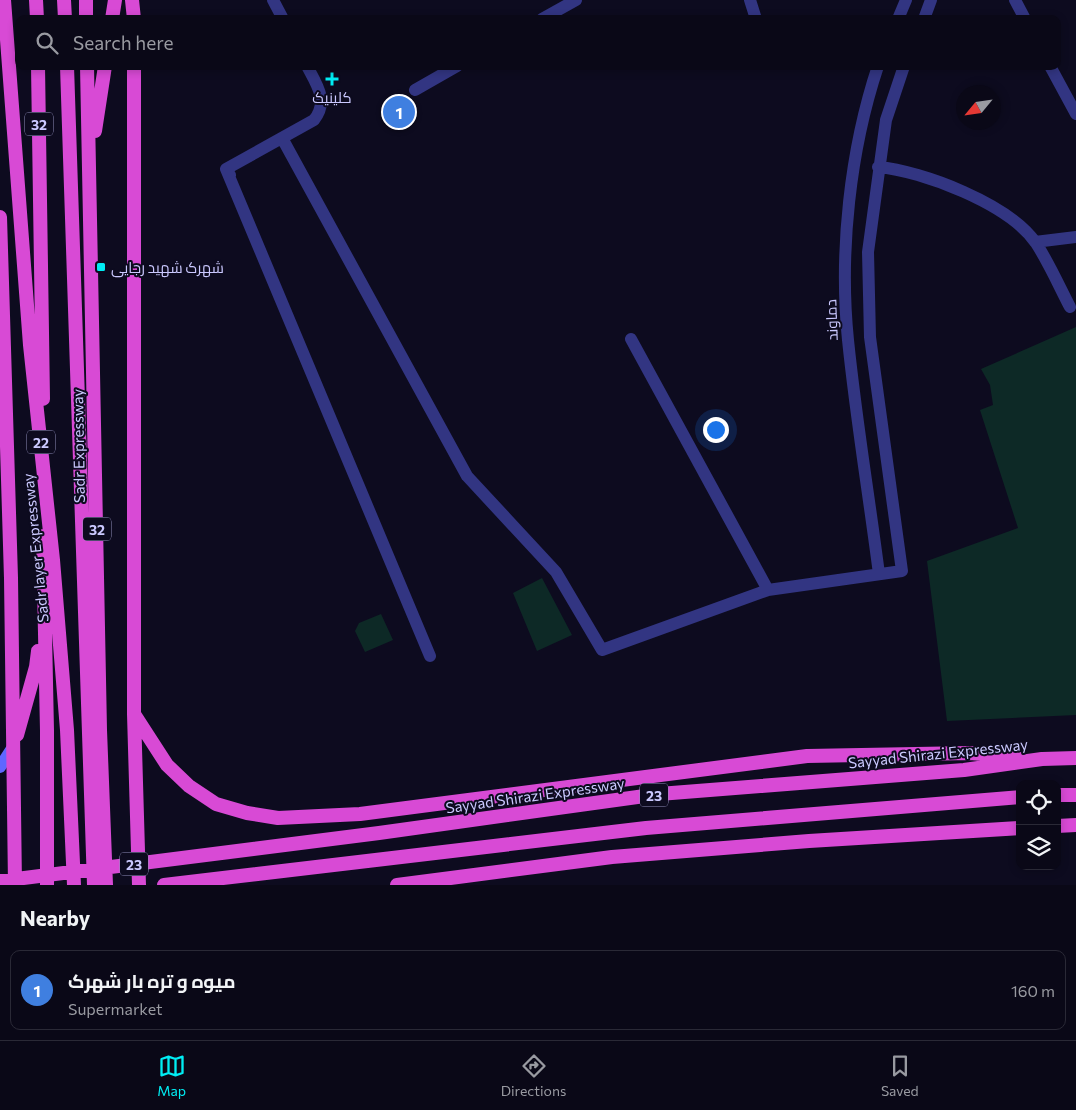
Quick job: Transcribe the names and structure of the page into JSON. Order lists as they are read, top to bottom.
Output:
{
  "streets": {
    "highway": [
      "32",
      "22",
      "Sadr Expressway",
      "Sadr layer Expressway",
      "Sayyad Shirazi Expressway",
      "23"
    ],
    "street": ["دماوند"]
  },
  "places": {
    "health": ["کلینیک"],
    "transit": ["شهرک شهید رجایی"]
  },
  "north": "bottom left",
  "page": {
    "search": "Search here",
    "pins": "1",
    "heading": "Nearby",
    "list": [
      {
        "mark": "1",
        "name": "میوه و تره بار شهرک",
        "note": "Supermarket",
        "value": "160 m"
      }
    ],
    "nav": ["Map", "Directions", "Saved"]
  }
}
